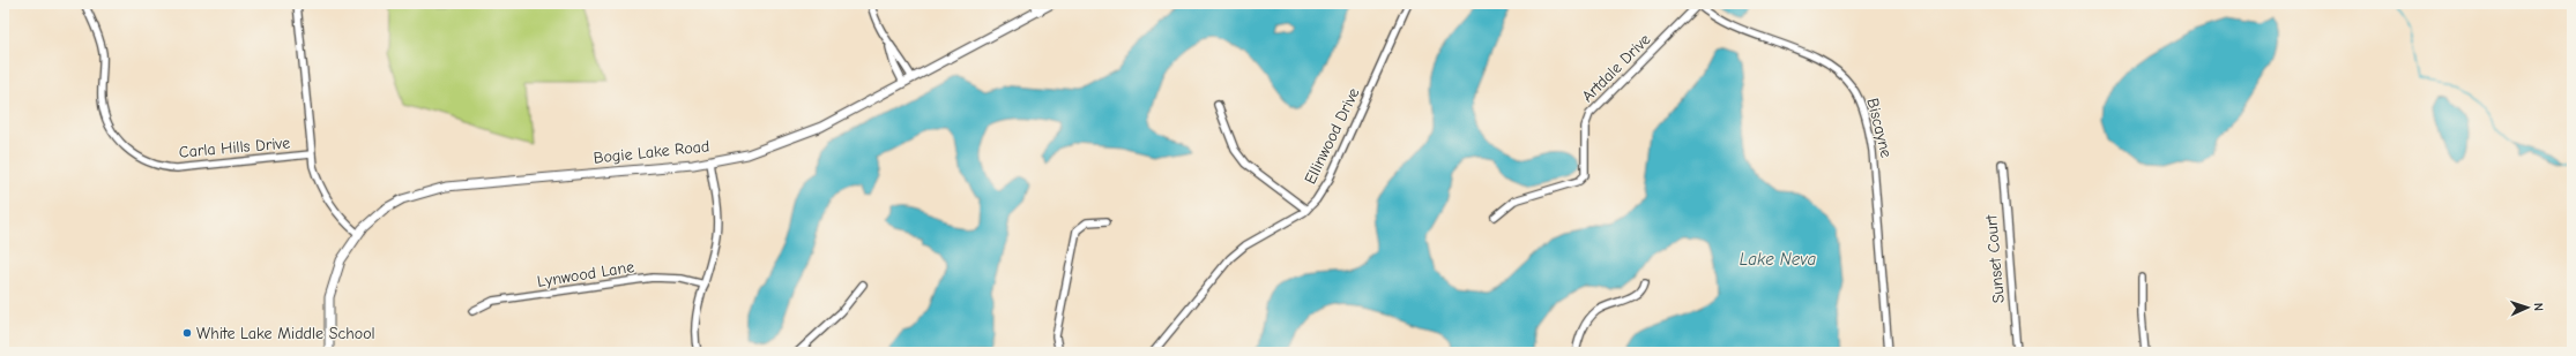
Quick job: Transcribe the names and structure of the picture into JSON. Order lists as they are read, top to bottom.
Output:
{
  "streets": {
    "main road": ["Bogie Lake Road"],
    "street": [
      "Artdale Drive",
      "Biscayne",
      "Ellinwood Drive",
      "Carla Hills Drive",
      "Sunset Court",
      "Lynwood Lane"
    ]
  },
  "crossings": [
    ["Artdale Drive", "Biscayne"]
  ],
  "water": ["Lake Neva"],
  "places": ["White Lake Middle School"],
  "north": "right"
}
